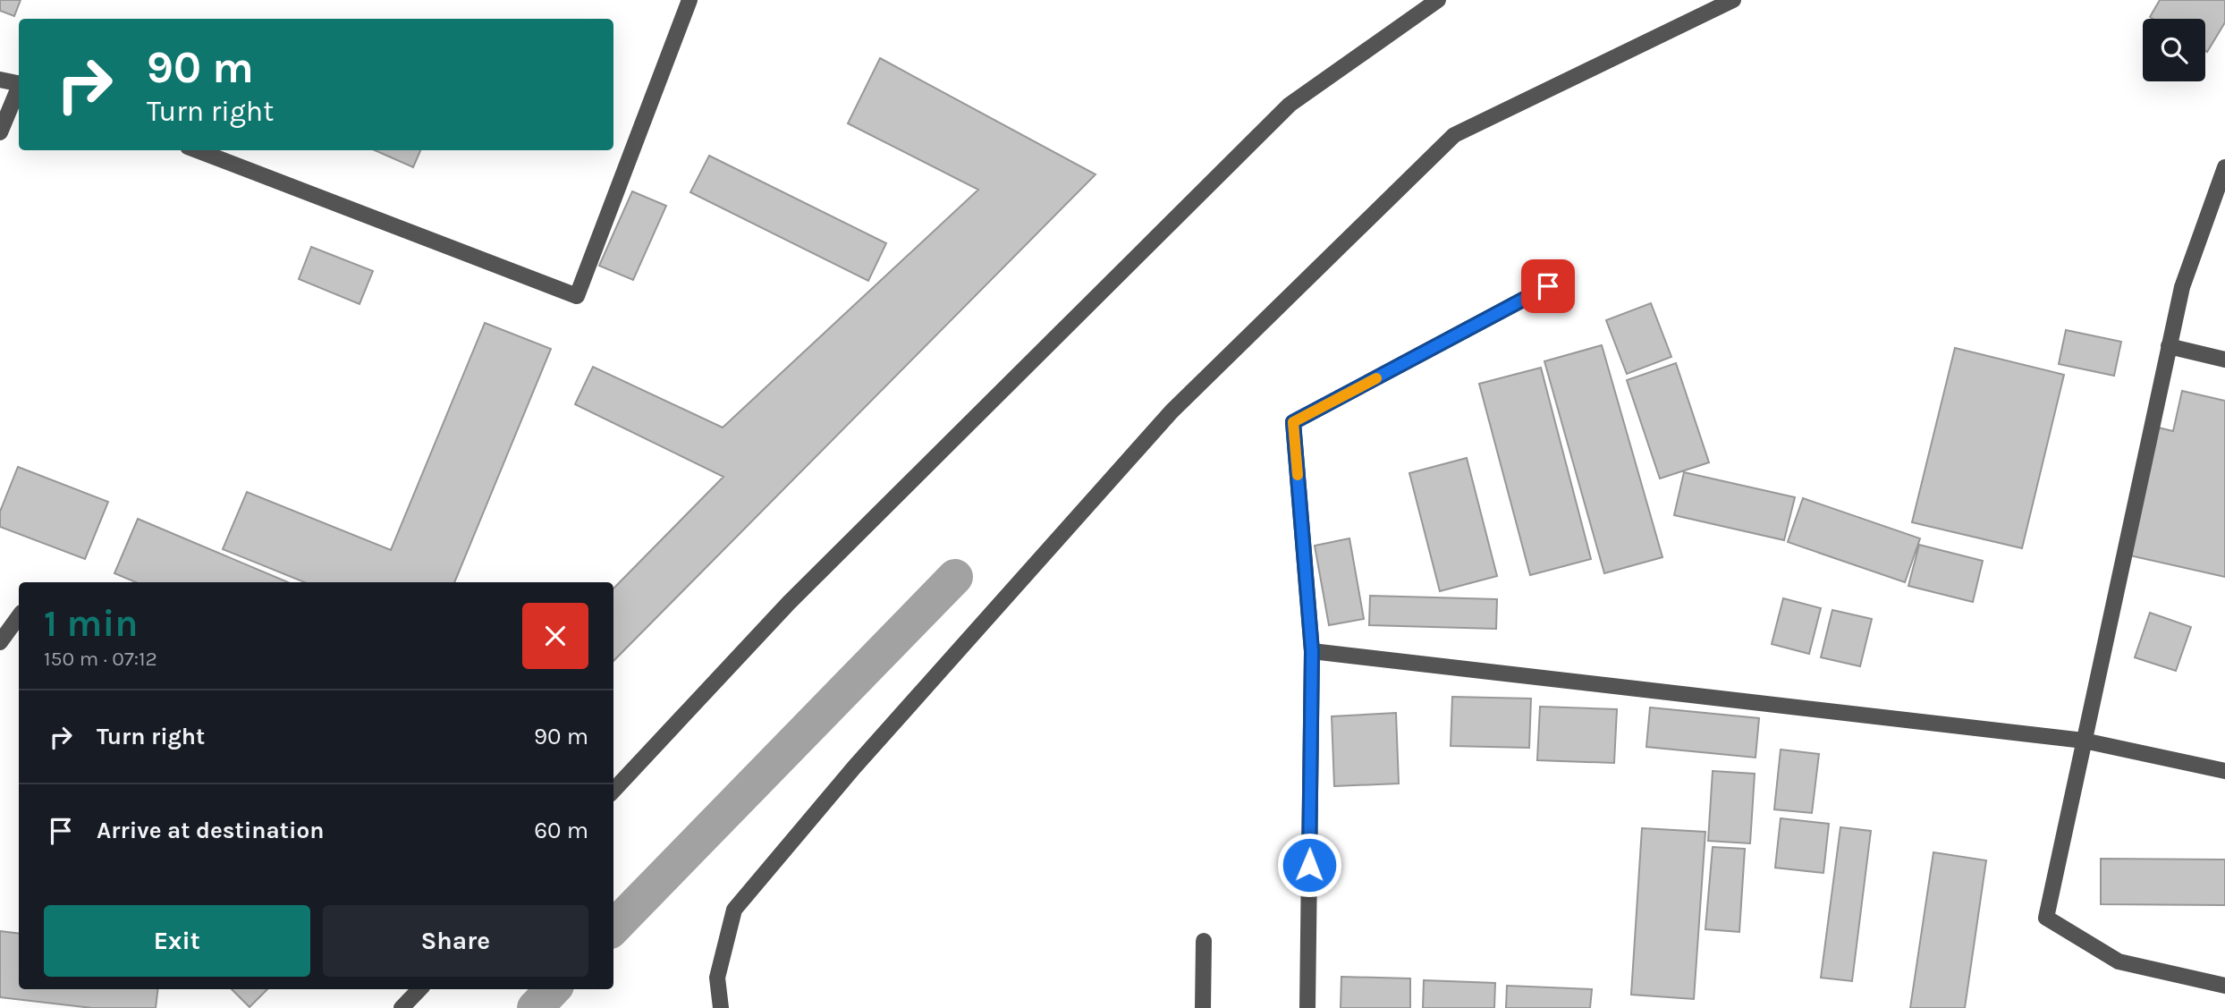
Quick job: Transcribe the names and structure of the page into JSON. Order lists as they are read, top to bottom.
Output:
{
  "page": {
    "turn": ["90 m", "Turn right"],
    "heading": ["1 min", "150 m · 07:12"],
    "list": [
      {
        "name": "Turn right",
        "value": "90 m"
      },
      {
        "name": "Arrive at destination",
        "value": "60 m"
      }
    ],
    "buttons": ["Exit", "Share"]
  }
}
